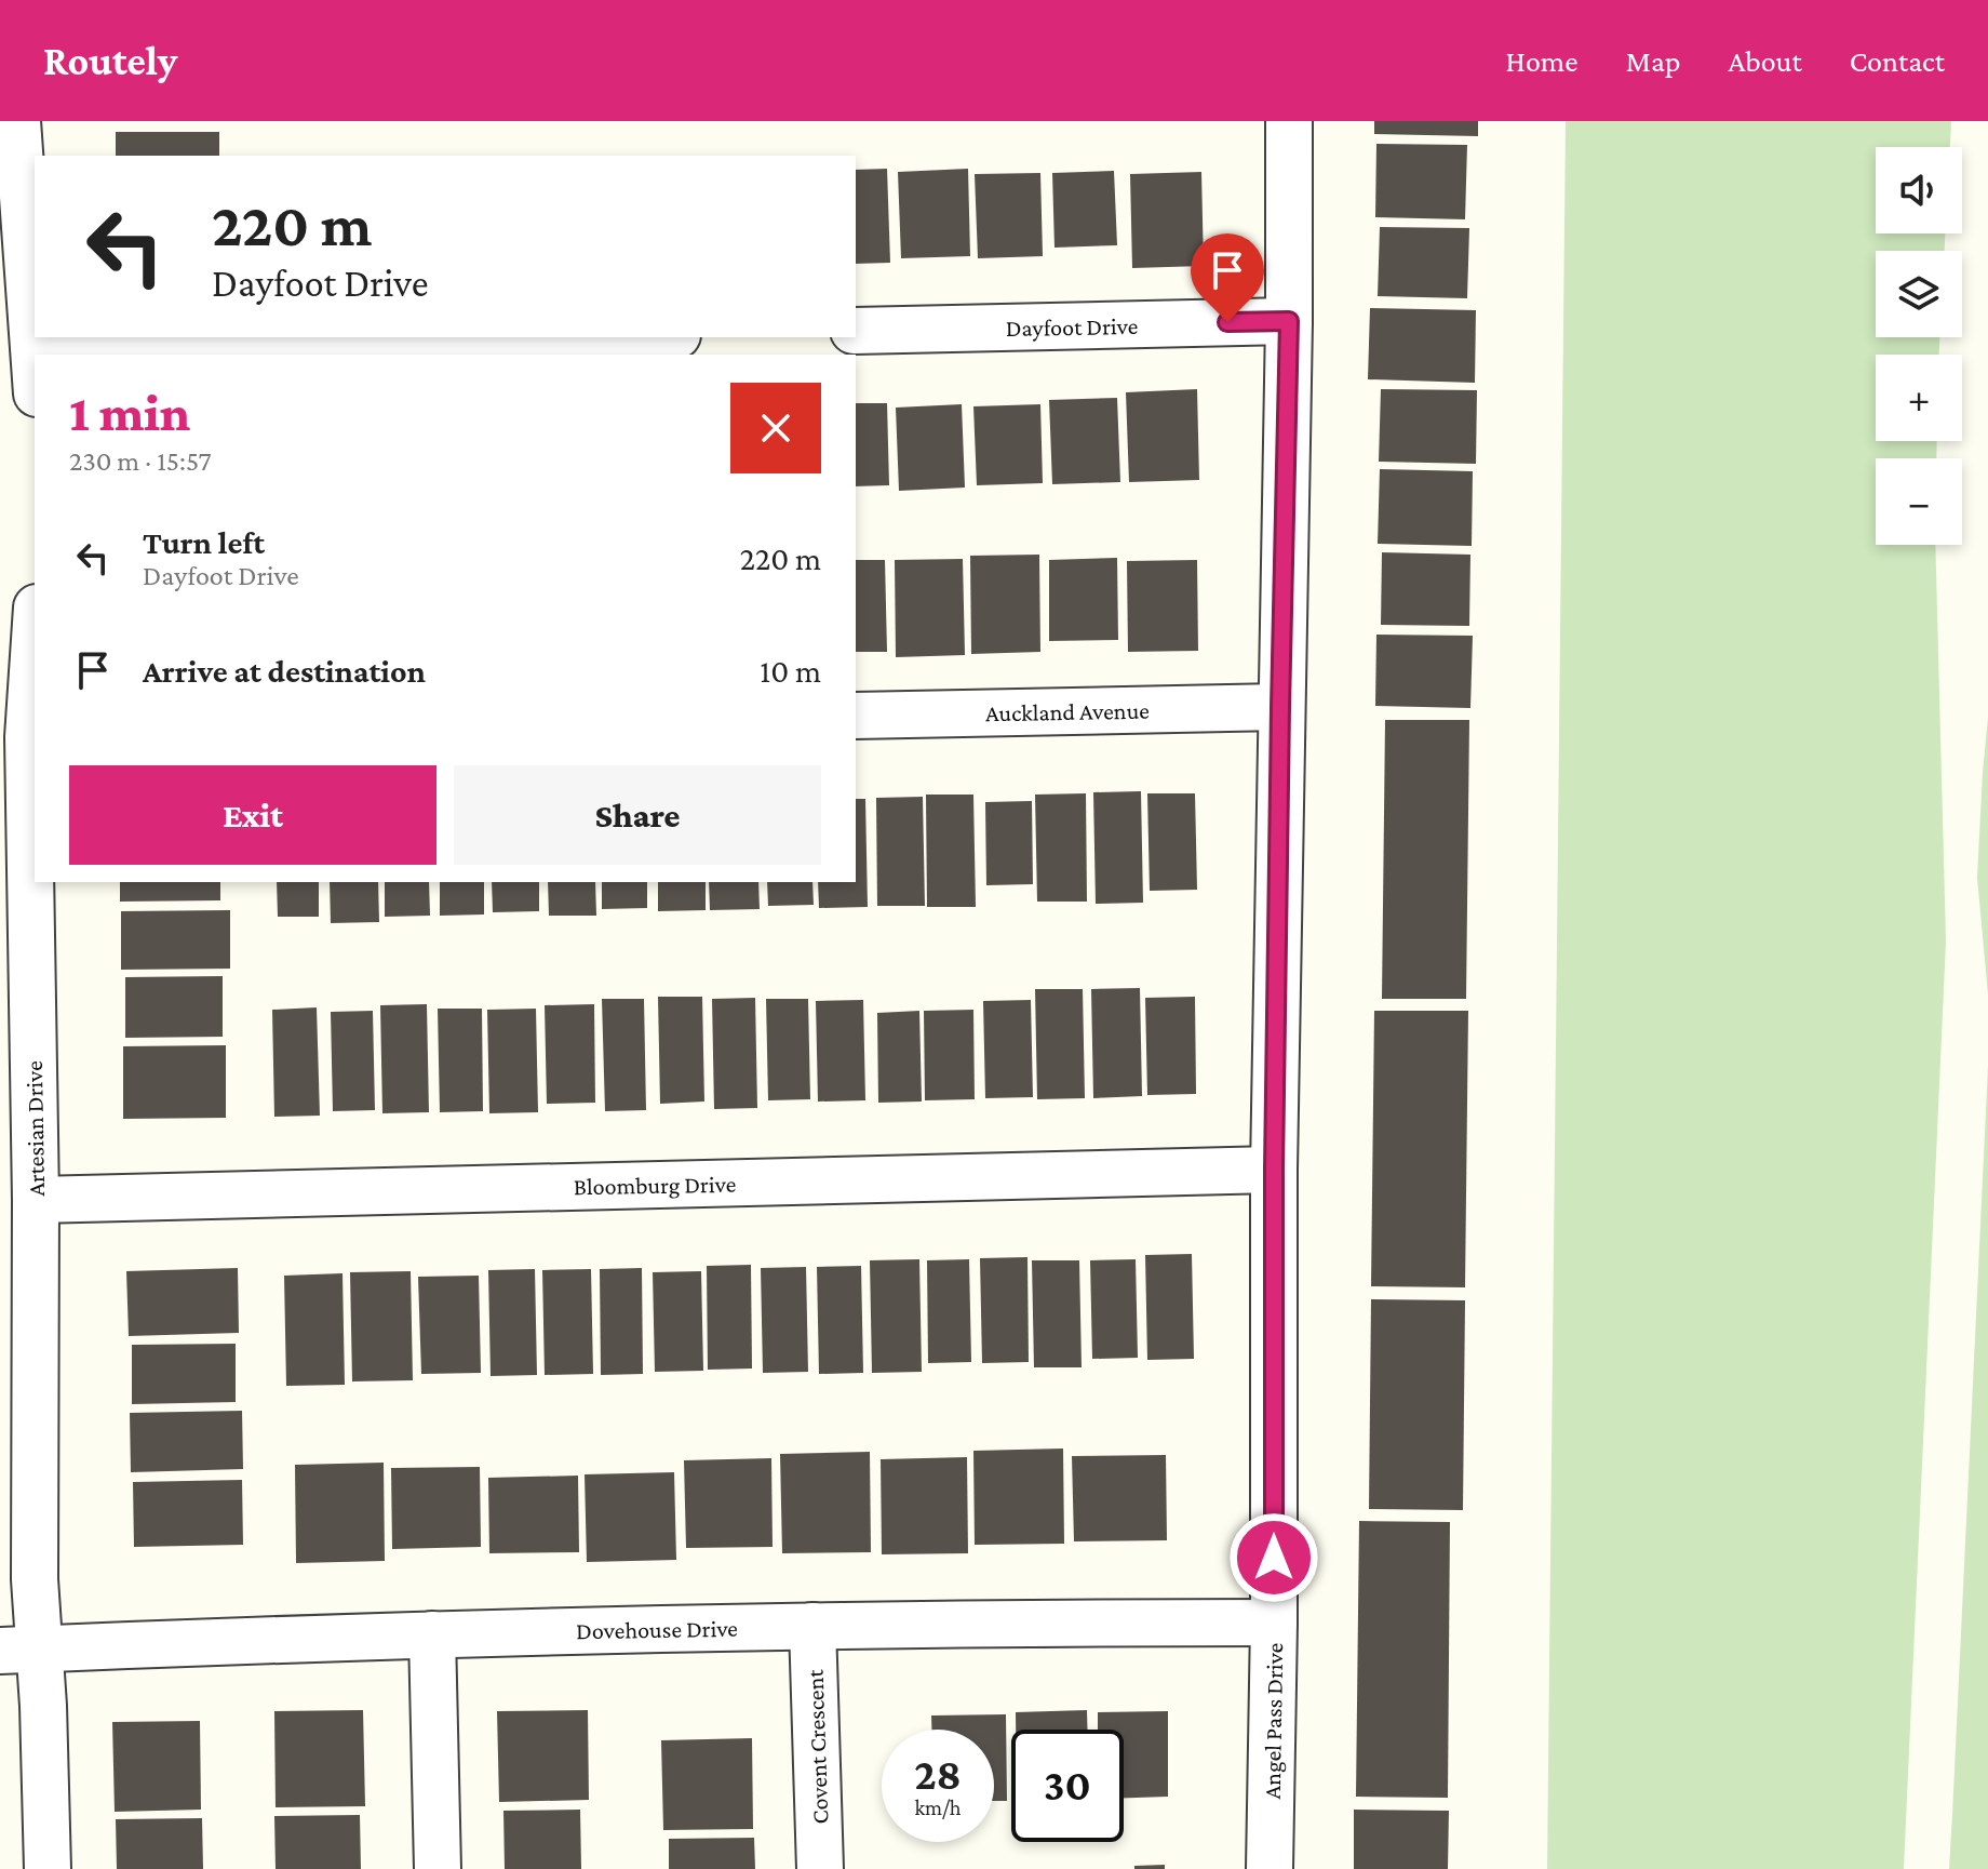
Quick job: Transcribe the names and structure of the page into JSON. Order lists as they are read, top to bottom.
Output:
{
  "streets": {
    "street": [
      "Dayfoot Drive",
      "Auckland Avenue",
      "Artesian Drive",
      "Bloomburg Drive",
      "Dovehouse Drive",
      "Angel Pass Drive",
      "Covent Crescent"
    ]
  },
  "crossings": [
    ["Dayfoot Drive", "Angel Pass Drive"],
    ["Auckland Avenue", "Angel Pass Drive"],
    ["Artesian Drive", "Bloomburg Drive"],
    ["Artesian Drive", "Dovehouse Drive"],
    ["Bloomburg Drive", "Angel Pass Drive"],
    ["Dovehouse Drive", "Angel Pass Drive"],
    ["Dovehouse Drive", "Covent Crescent"]
  ],
  "page": {
    "header": "Routely",
    "nav": [
      "Home",
      "Map",
      "About",
      "Contact"
    ],
    "map_buttons": ["+", "−"],
    "turn": ["220 m", "Dayfoot Drive"],
    "heading": ["1 min", "230 m · 15:57"],
    "list": [
      {
        "name": "Turn left",
        "note": "Dayfoot Drive",
        "value": "220 m"
      },
      {
        "name": "Arrive at destination",
        "value": "10 m"
      }
    ],
    "buttons": ["Exit", "Share"],
    "speed": "28 km/h",
    "limit": "30"
  }
}
